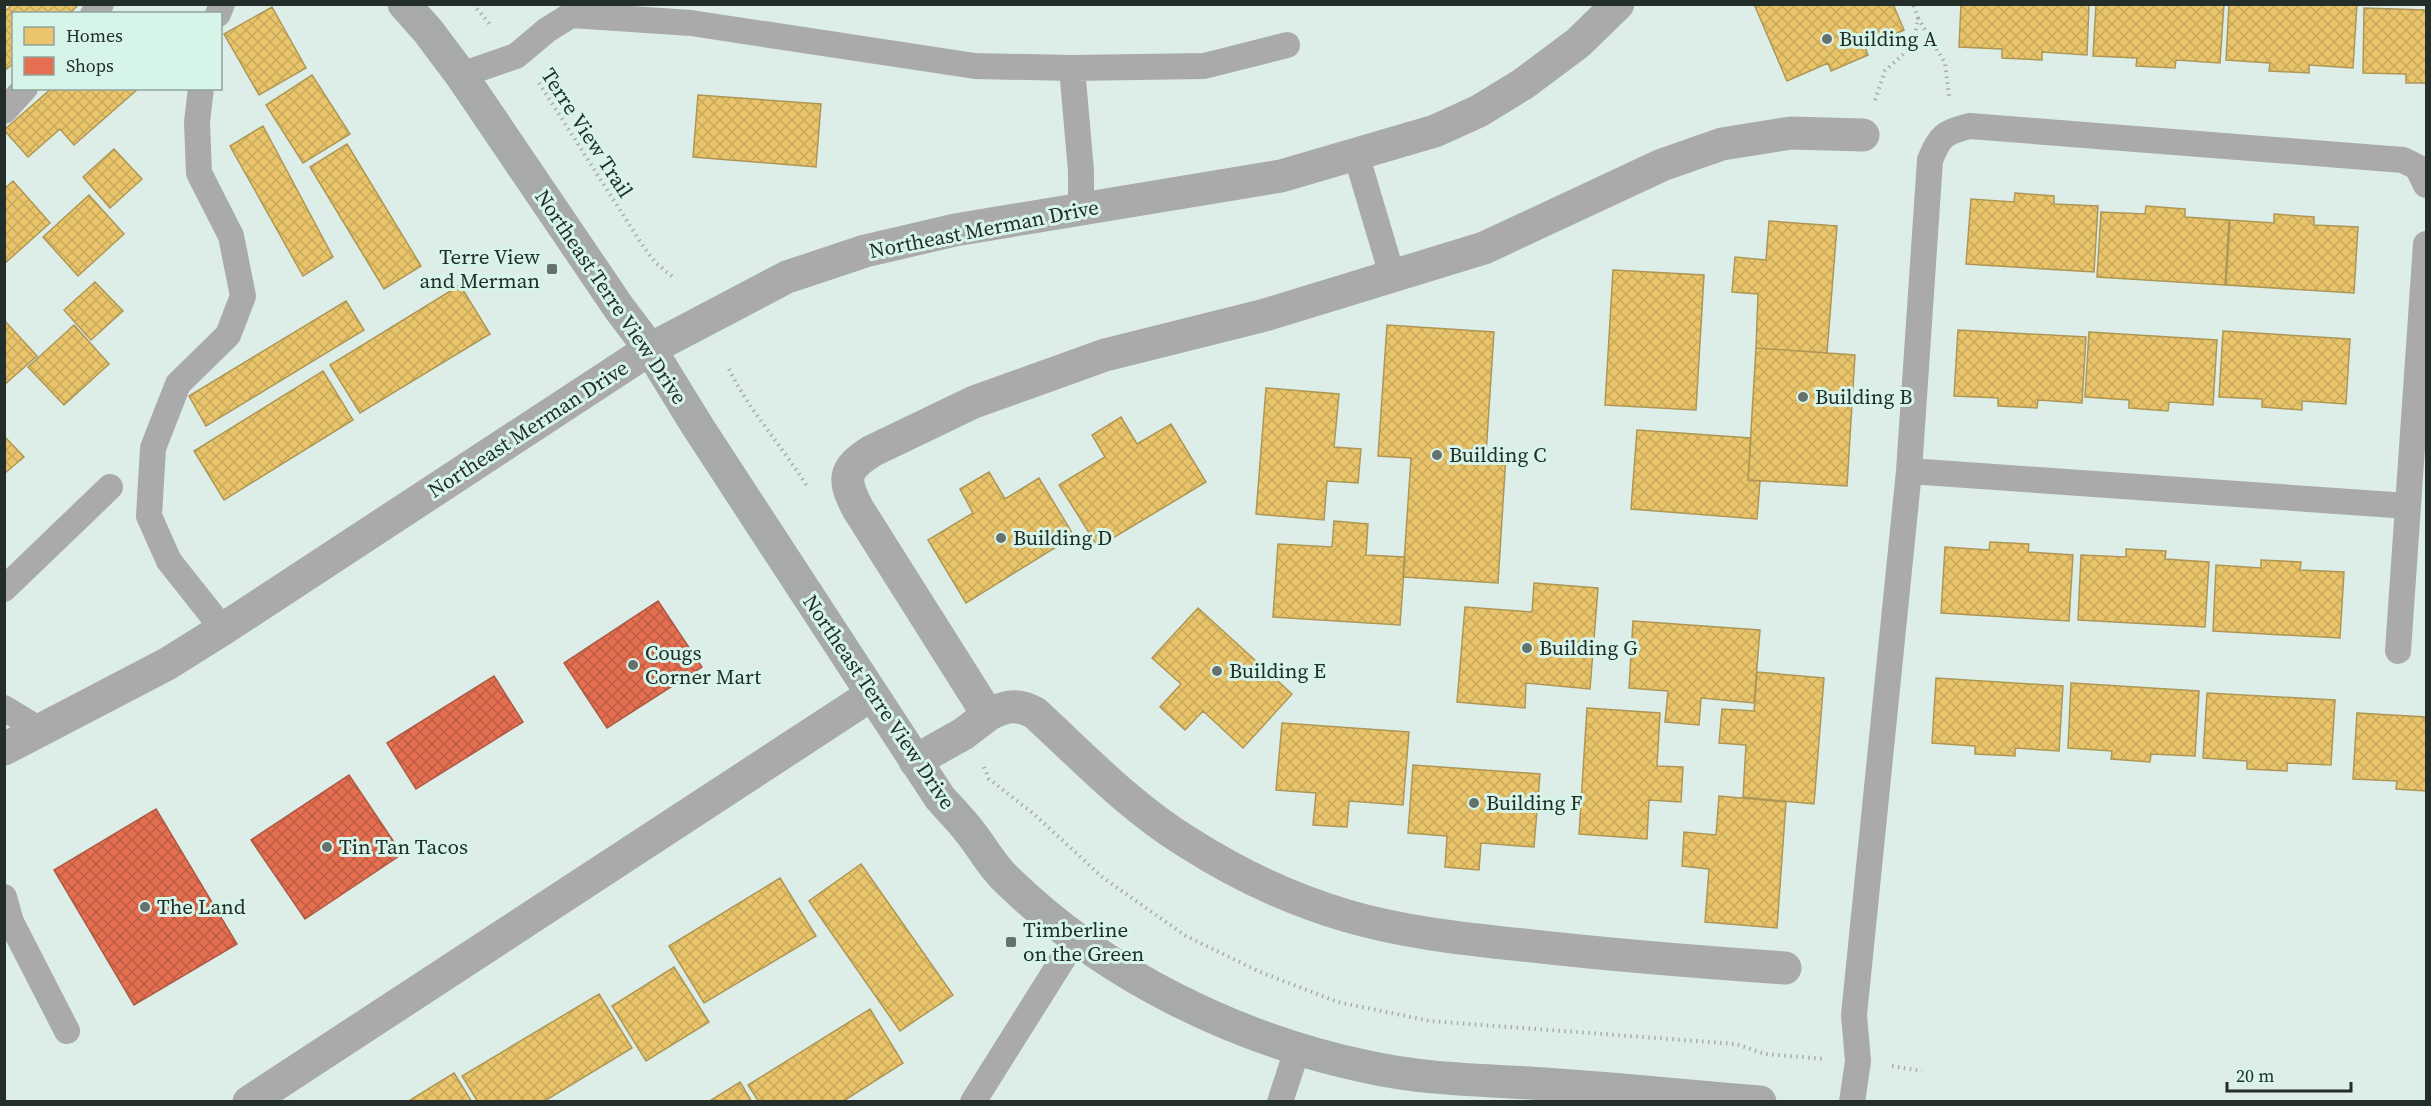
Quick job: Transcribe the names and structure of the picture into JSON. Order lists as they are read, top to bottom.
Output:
{
  "streets": {
    "main road": ["Northeast Terre View Drive"],
    "street": ["Northeast Merman Drive"],
    "path": ["Terre View Trail"]
  },
  "crossings": [
    ["Northeast Merman Drive", "Northeast Terre View Drive"]
  ],
  "places": {
    "other": [
      "Building A",
      "Building B",
      "Building C",
      "Building D",
      "Building G",
      "Cougs Corner Mart",
      "Building E",
      "Building F",
      "Tin Tan Tacos",
      "The Land"
    ],
    "transit": ["Terre View and Merman", "Timberline on the Green"]
  },
  "legend": ["Homes", "Shops"],
  "scale_bar": "20 m"
}
